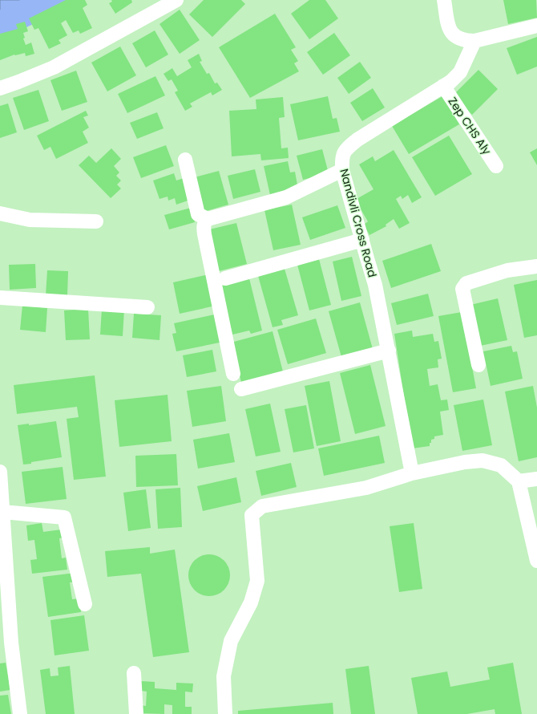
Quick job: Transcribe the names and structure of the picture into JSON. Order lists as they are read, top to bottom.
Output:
{
  "streets": {
    "street": ["Zep CHS Aly", "Nandivli Cross Road"]
  },
  "crossings": [
    ["Zep CHS Aly", "Nandivli Cross Road"]
  ]
}
